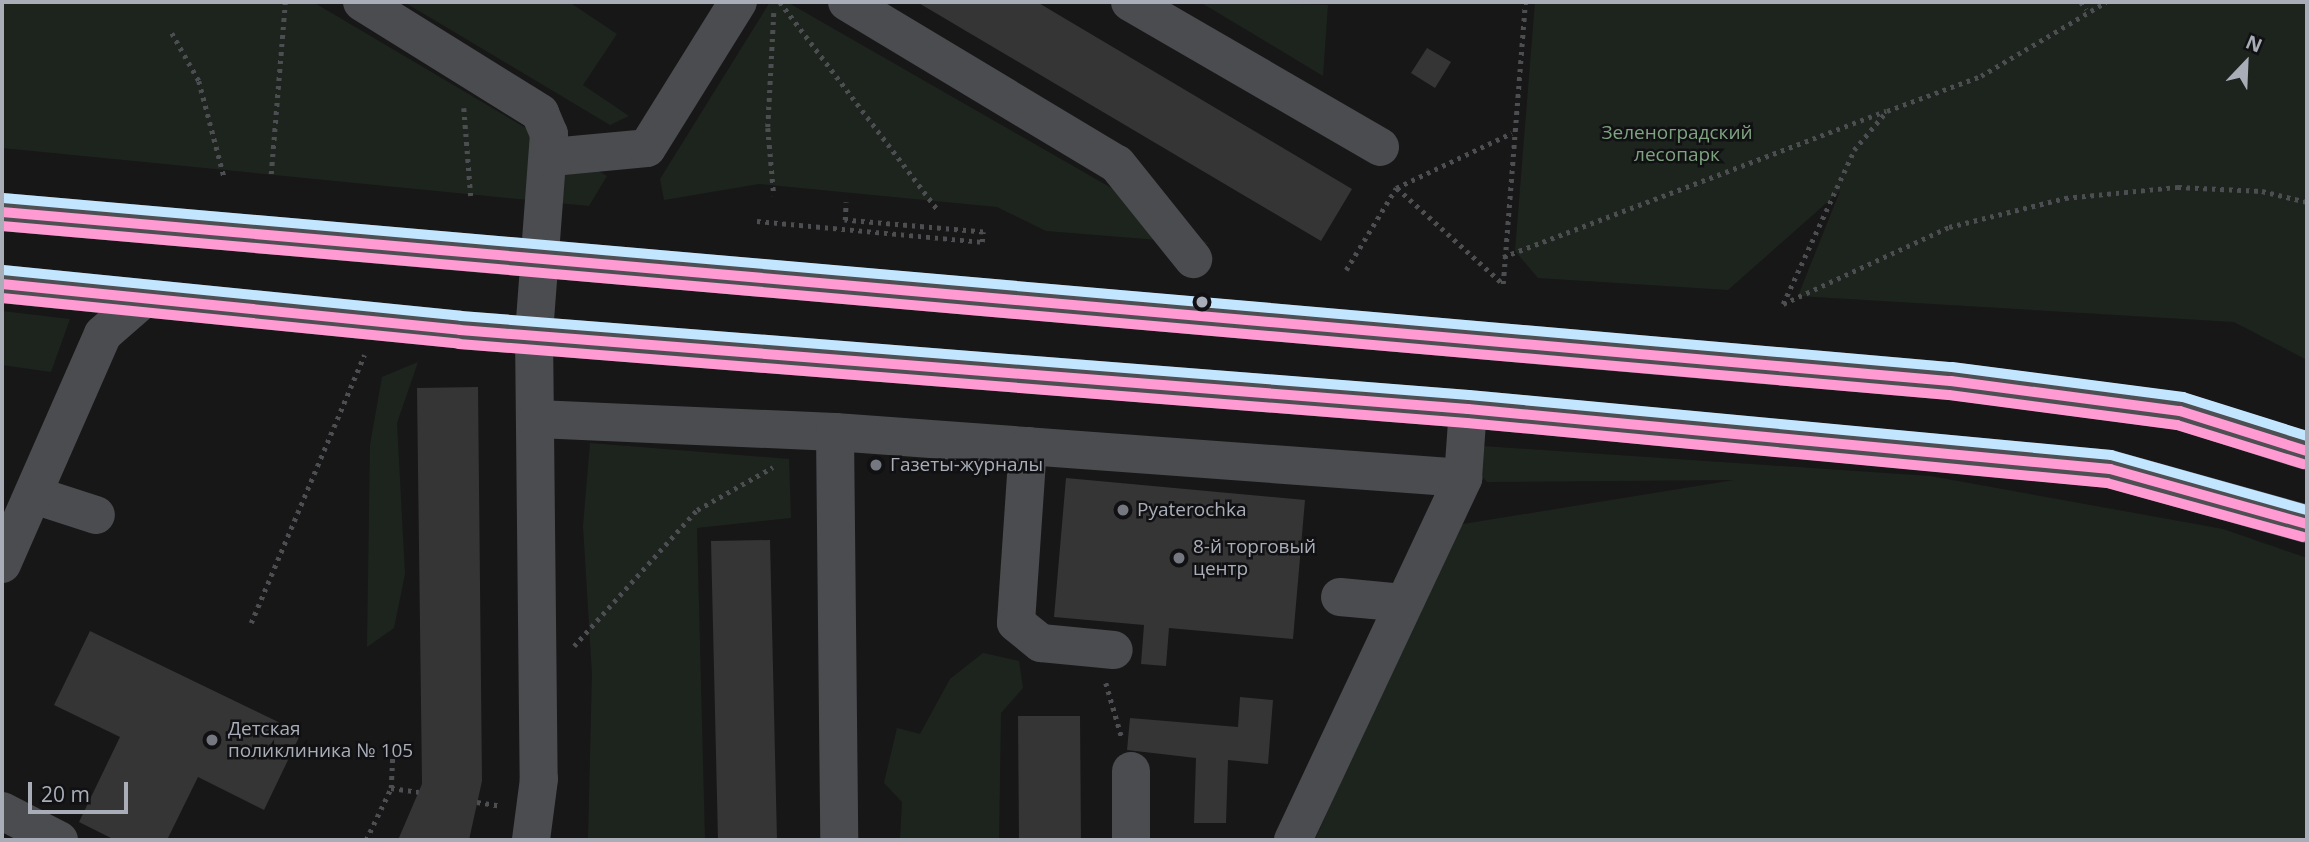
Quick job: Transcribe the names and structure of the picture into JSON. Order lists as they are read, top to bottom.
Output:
{
  "parks": ["Зеленоградский лесопарк"],
  "places": [
    "Газеты-журналы",
    "Pyaterochka",
    "8-й торговый центр",
    "Детская поликлиника № 105"
  ],
  "scale_bar": "20 m",
  "north": "top right"
}
